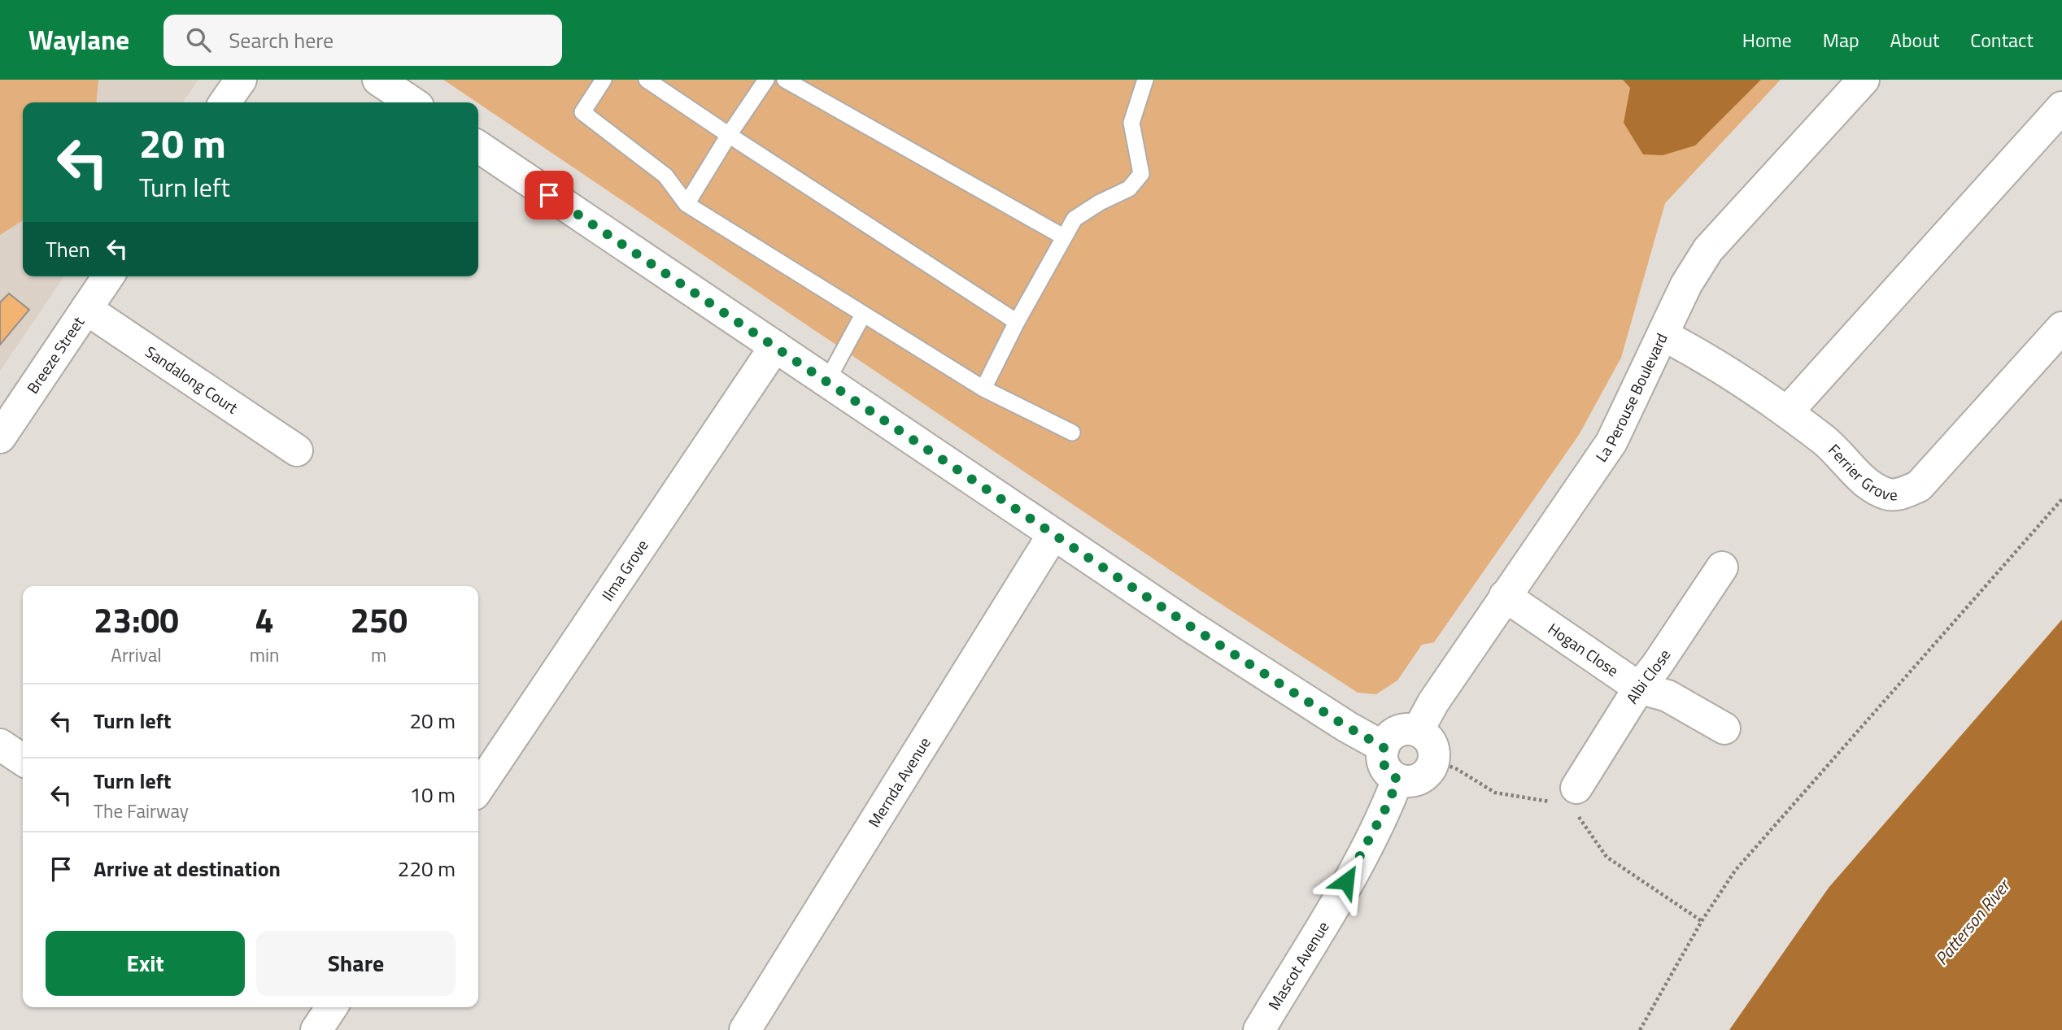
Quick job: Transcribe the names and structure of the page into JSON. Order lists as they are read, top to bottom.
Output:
{
  "streets": {
    "street": [
      "Breeze Street",
      "Sandalong Court",
      "La Perouse Boulevard",
      "Ferrier Grove",
      "Ilma Grove",
      "Hogan Close",
      "Albi Close",
      "Mernda Avenue",
      "Mascot Avenue"
    ]
  },
  "crossings": [
    ["Breeze Street", "Sandalong Court"],
    ["La Perouse Boulevard", "Ferrier Grove"],
    ["La Perouse Boulevard", "Hogan Close"],
    ["La Perouse Boulevard", "Mascot Avenue"],
    ["Hogan Close", "Albi Close"]
  ],
  "water": ["Patterson River"],
  "page": {
    "header": "Waylane",
    "search": "Search here",
    "nav": [
      "Home",
      "Map",
      "About",
      "Contact"
    ],
    "turn": ["20 m", "Turn left"],
    "then": "Then",
    "eta": [
      "23:00",
      "Arrival",
      "4",
      "min",
      "250",
      "m"
    ],
    "list": [
      {
        "name": "Turn left",
        "value": "20 m"
      },
      {
        "name": "Turn left",
        "note": "The Fairway",
        "value": "10 m"
      },
      {
        "name": "Arrive at destination",
        "value": "220 m"
      }
    ],
    "buttons": ["Exit", "Share"]
  }
}
